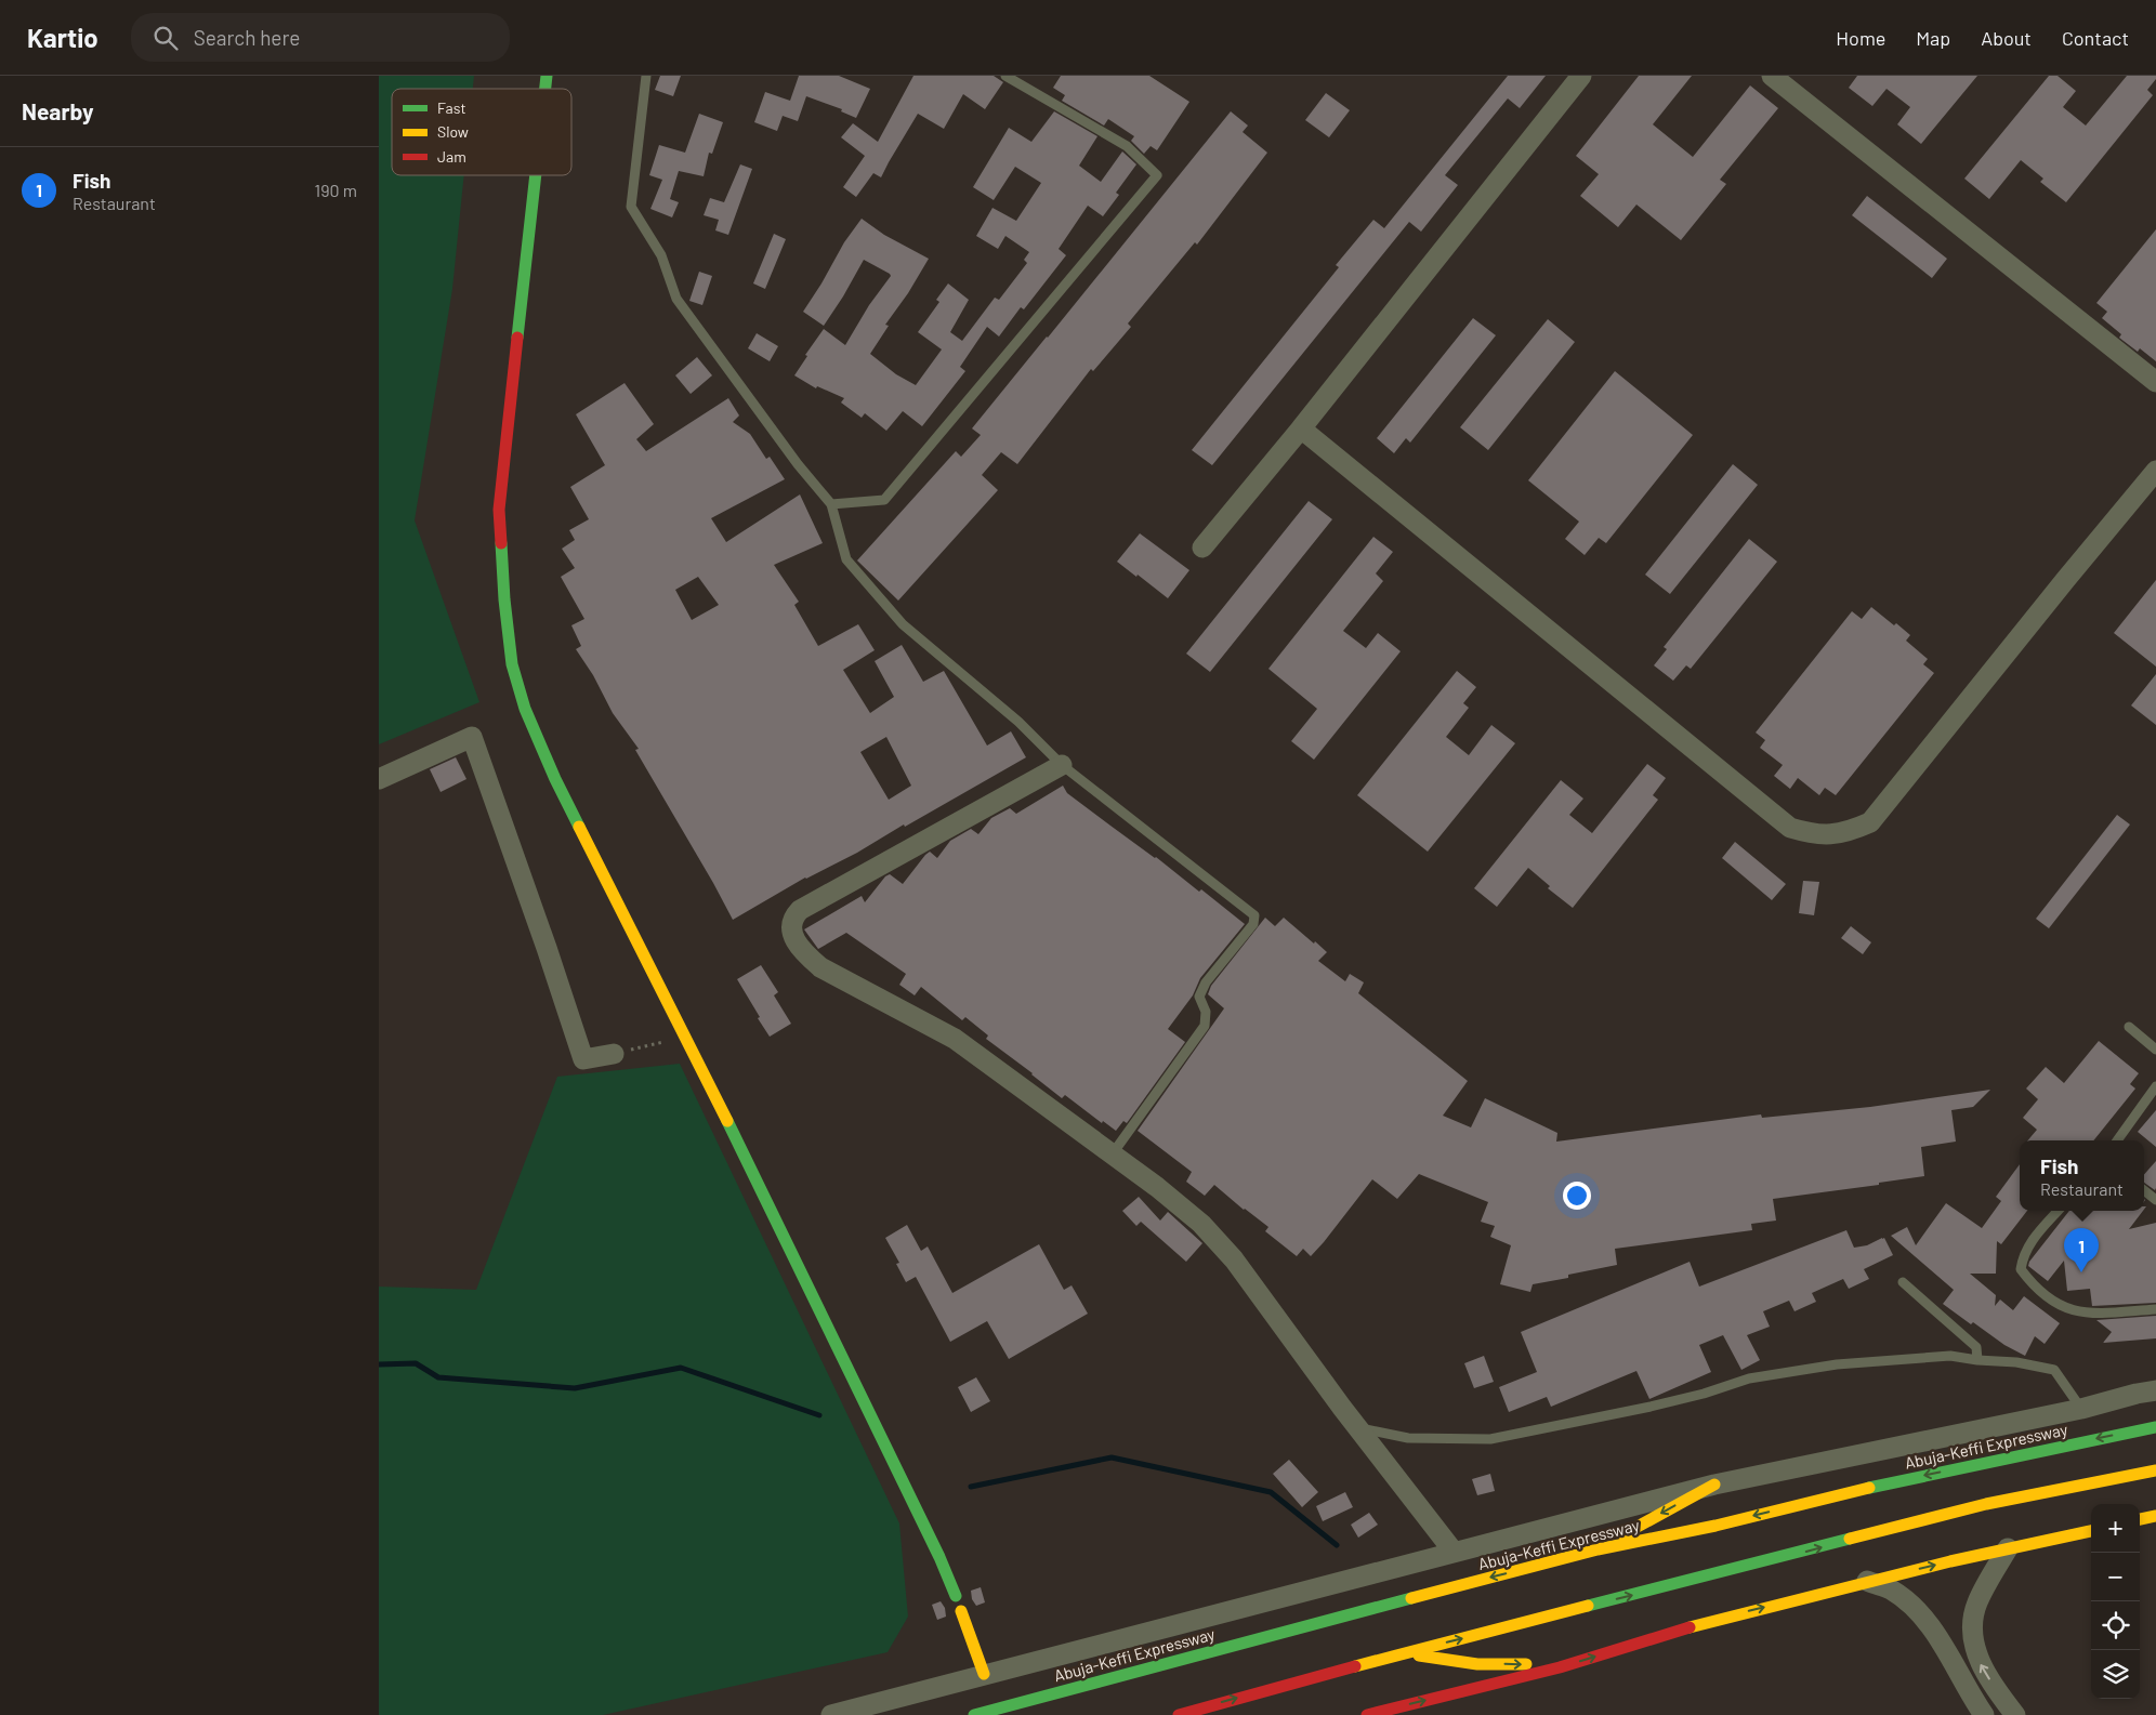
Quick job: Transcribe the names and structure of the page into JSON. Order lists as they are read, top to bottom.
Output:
{
  "streets": {
    "main road": ["Abuja-Keffi Expressway"]
  },
  "legend": ["Fast", "Slow", "Jam"],
  "page": {
    "header": "Kartio",
    "search": "Search here",
    "nav": [
      "Home",
      "Map",
      "About",
      "Contact"
    ],
    "heading": "Nearby",
    "list": [
      {
        "mark": "1",
        "name": "Fish",
        "note": "Restaurant",
        "value": "190 m"
      }
    ],
    "popup": ["Fish", "Restaurant"],
    "pins": "1",
    "map_buttons": ["+", "−"]
  }
}
